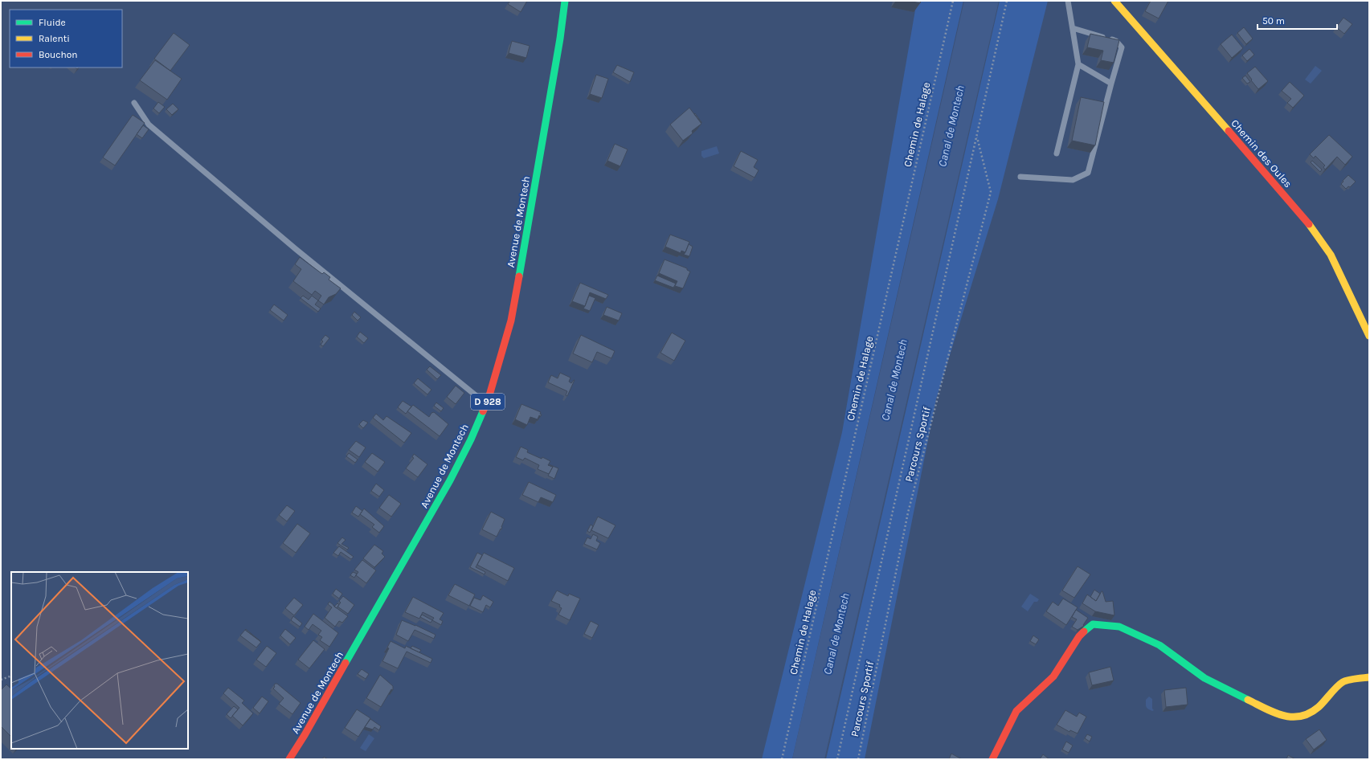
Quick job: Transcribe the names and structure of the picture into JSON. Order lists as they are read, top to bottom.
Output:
{
  "streets": {
    "street": ["Chemin des Oules", "Avenue de Montech", "D 928"],
    "path": ["Chemin de Halage", "Parcours Sportif"]
  },
  "water": ["Canal de Montech"],
  "legend": ["Fluide", "Ralenti", "Bouchon"],
  "scale_bar": "50 m"
}
